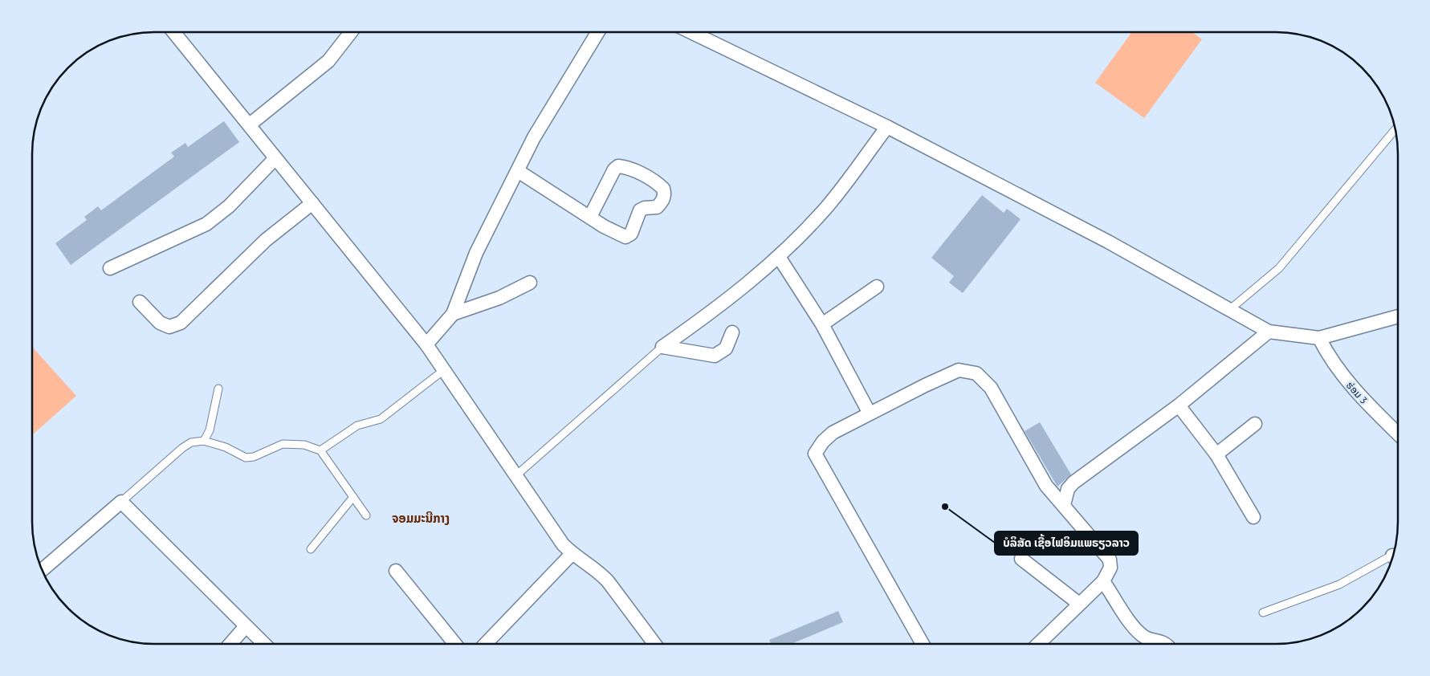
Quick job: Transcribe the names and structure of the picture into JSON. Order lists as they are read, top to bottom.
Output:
{
  "streets": {
    "street": ["ຮ່ອມ 3"]
  },
  "districts": ["ຈອມມະນີກາງ"],
  "places": ["ບໍລິສັດ ເຊື້ອໄຟອິມແພຣຽວລາວ"]
}
